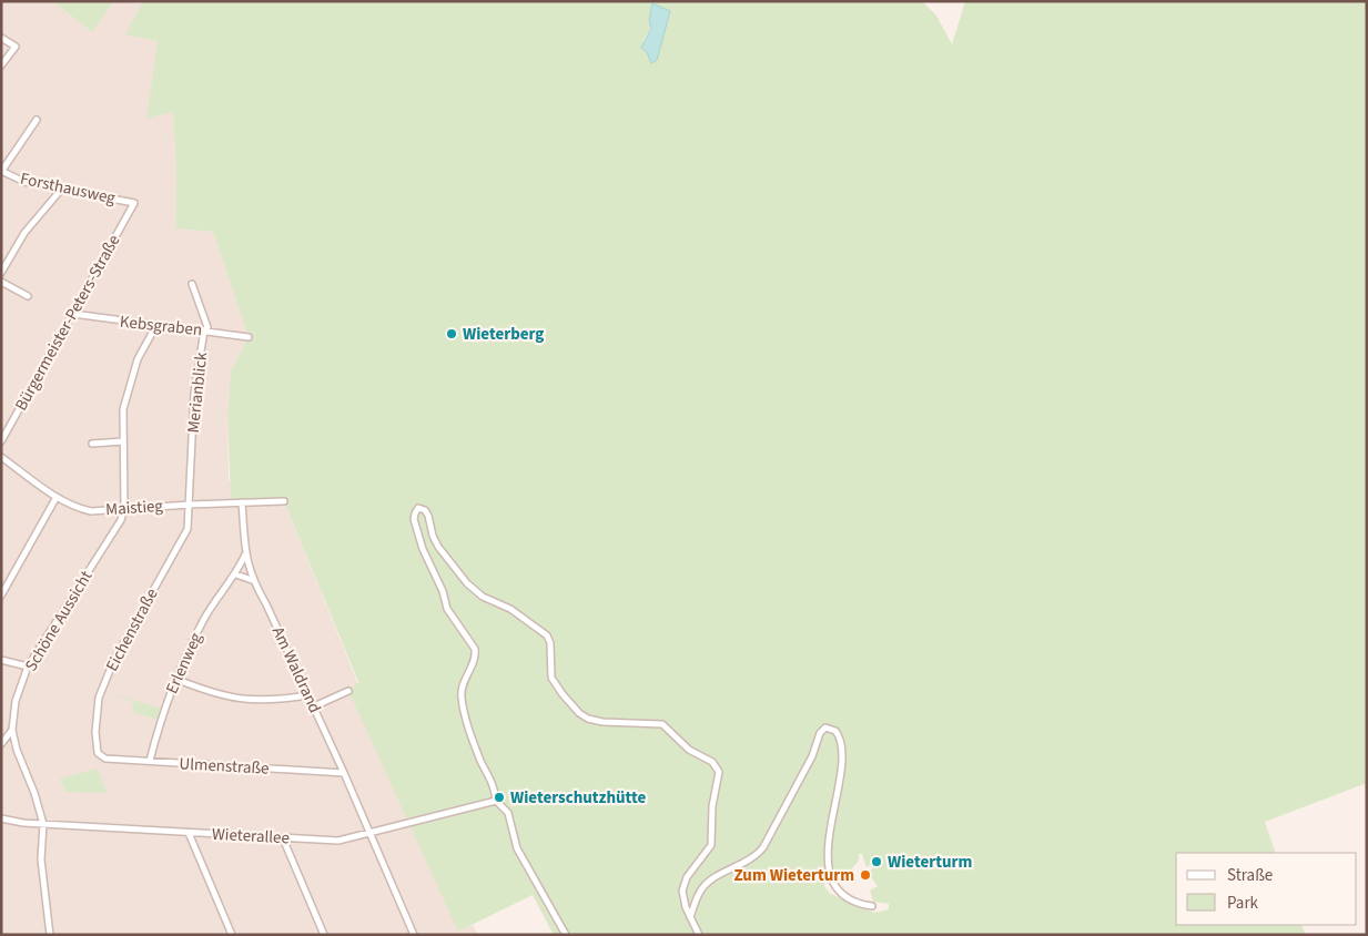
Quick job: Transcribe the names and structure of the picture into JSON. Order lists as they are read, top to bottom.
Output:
{
  "streets": {
    "street": [
      "Forsthausweg",
      "Bürgermeister-Peters-Straße",
      "Kebsgraben",
      "Merianblick",
      "Maistieg",
      "Schöne Aussicht",
      "Eichenstraße",
      "Erlenweg",
      "Am Waldrand",
      "Ulmenstraße",
      "Wieterallee"
    ]
  },
  "crossings": [
    ["Forsthausweg", "Bürgermeister-Peters-Straße"],
    ["Bürgermeister-Peters-Straße", "Kebsgraben"],
    ["Kebsgraben", "Merianblick"],
    ["Merianblick", "Maistieg"],
    ["Merianblick", "Eichenstraße"],
    ["Maistieg", "Schöne Aussicht"],
    ["Maistieg", "Eichenstraße"],
    ["Maistieg", "Am Waldrand"],
    ["Schöne Aussicht", "Wieterallee"],
    ["Eichenstraße", "Ulmenstraße"],
    ["Erlenweg", "Am Waldrand"],
    ["Erlenweg", "Ulmenstraße"],
    ["Am Waldrand", "Ulmenstraße"],
    ["Am Waldrand", "Wieterallee"]
  ],
  "places": [
    "Wieterberg",
    "Wieterschutzhütte",
    "Wieterturm",
    "Zum Wieterturm"
  ],
  "legend": ["Straße", "Park"]
}
